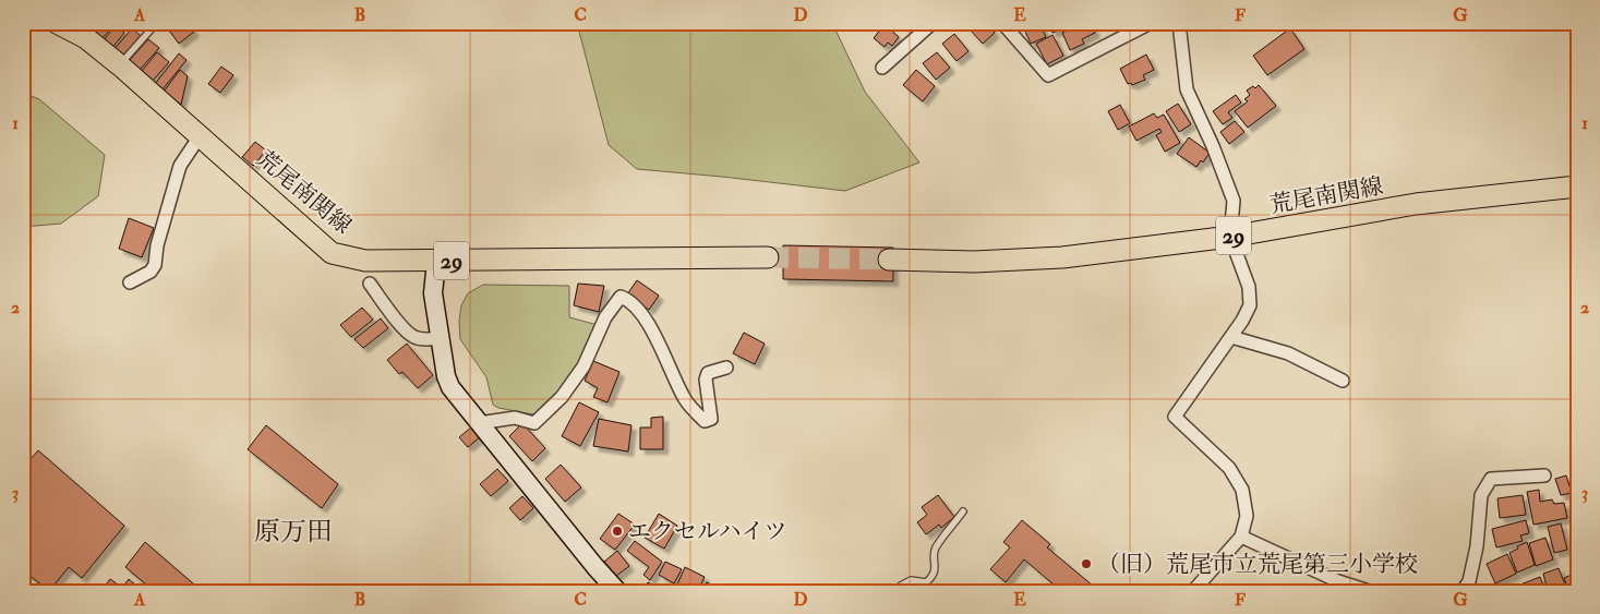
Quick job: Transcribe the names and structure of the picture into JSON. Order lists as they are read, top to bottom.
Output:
{
  "streets": {
    "main road": ["荒尾南関線", "29"]
  },
  "districts": ["原万田"],
  "places": ["エクセルハイツ", "（旧）荒尾市立荒尾第三小学校"],
  "grid": {
    "columns": [
      "A",
      "B",
      "C",
      "D",
      "E",
      "F",
      "G"
    ],
    "rows": ["1", "2", "3"]
  }
}
